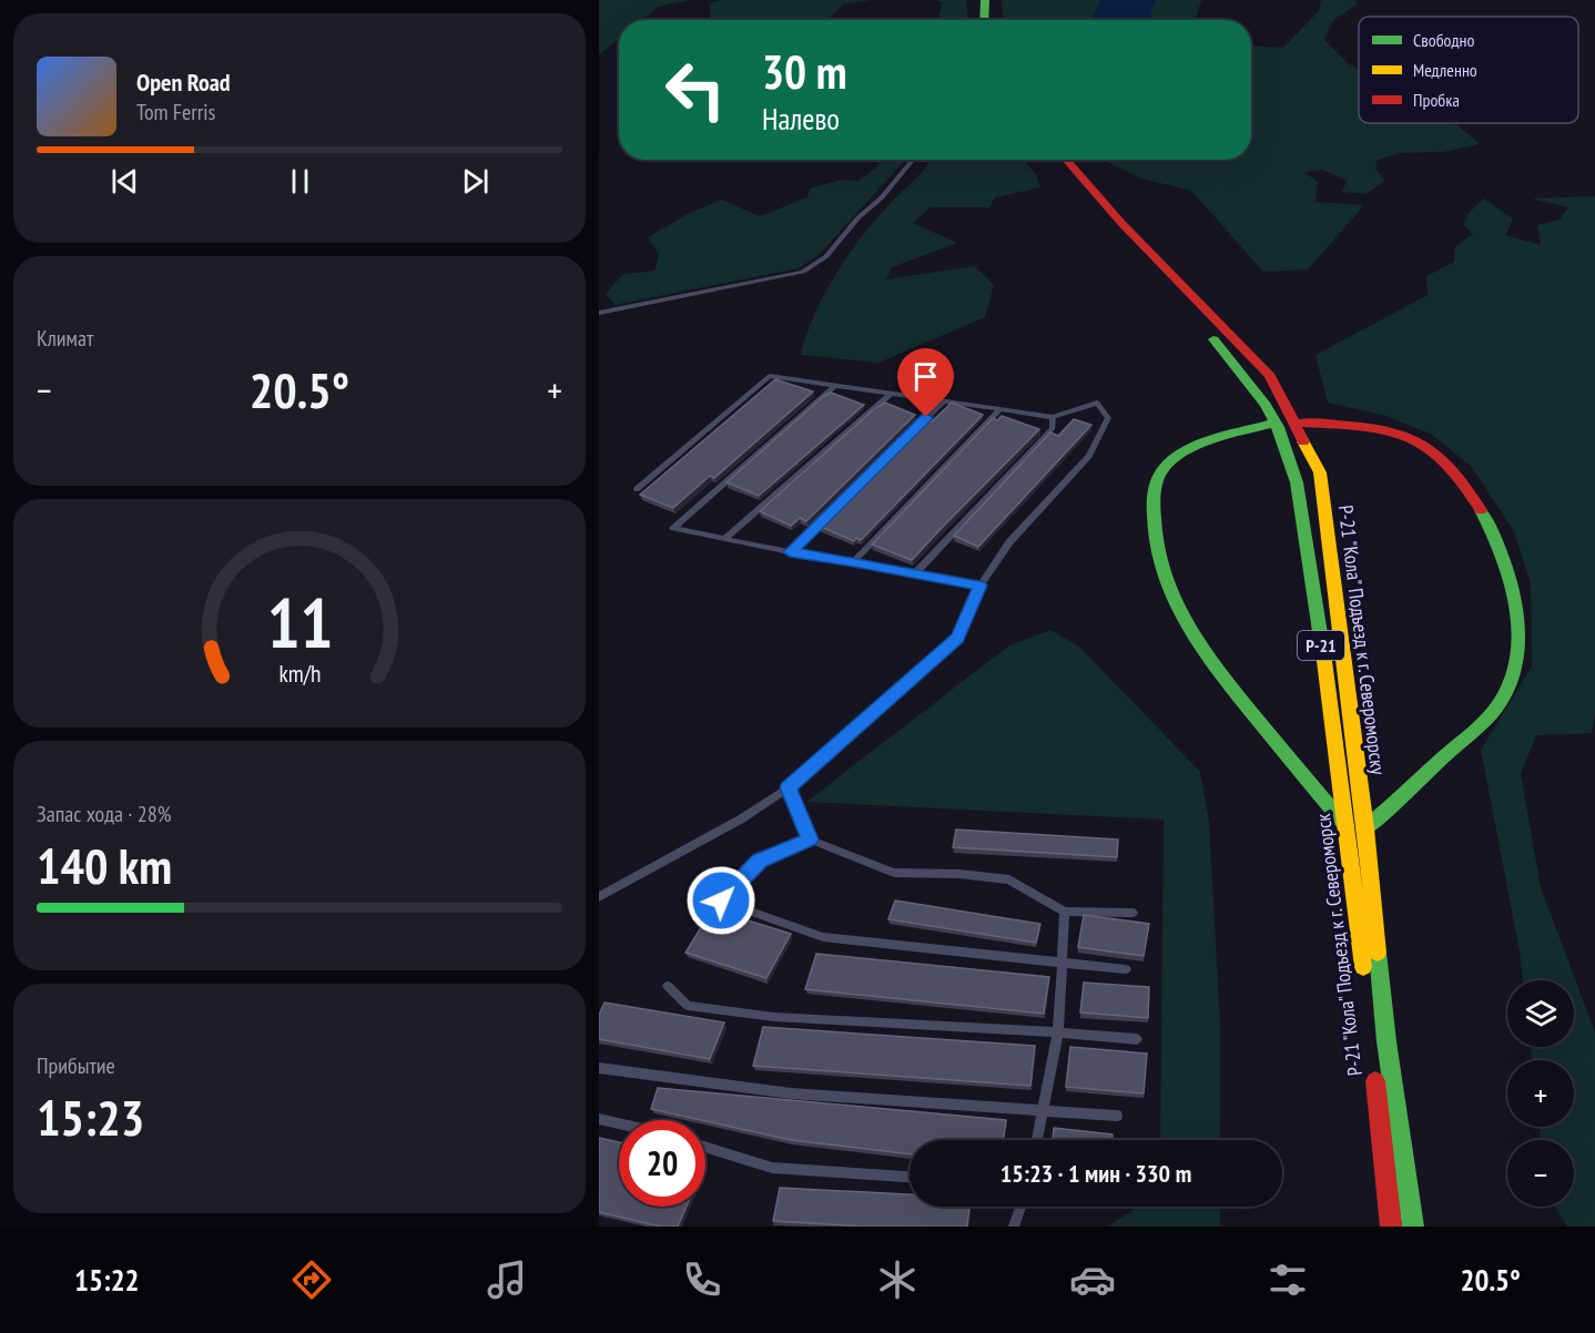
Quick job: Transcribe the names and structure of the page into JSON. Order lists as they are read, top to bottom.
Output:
{
  "streets": {
    "main road": ["Р-21 \"Кола\" Подъезд к г. Североморску", "Р-21", "Р-21 \"Кола\" Подъезд к г. Североморск"]
  },
  "legend": ["Свободно", "Медленно", "Пробка"],
  "page": {
    "turn": ["30 m", "Налево"],
    "song": ["Open Road", "Tom Ferris"],
    "tile": [
      "Климат",
      ["Запас хода · 28%", "140 km"],
      ["Прибытие", "15:23"]
    ],
    "heat": ["−", "20.5°", "+"],
    "map_buttons": ["+", "−"],
    "limit": "20",
    "trip": "15:23 · 1 мин · 330 m",
    "tabs": ["15:22", "20.5°"],
    "gauge": ["11", "km/h"]
  }
}
